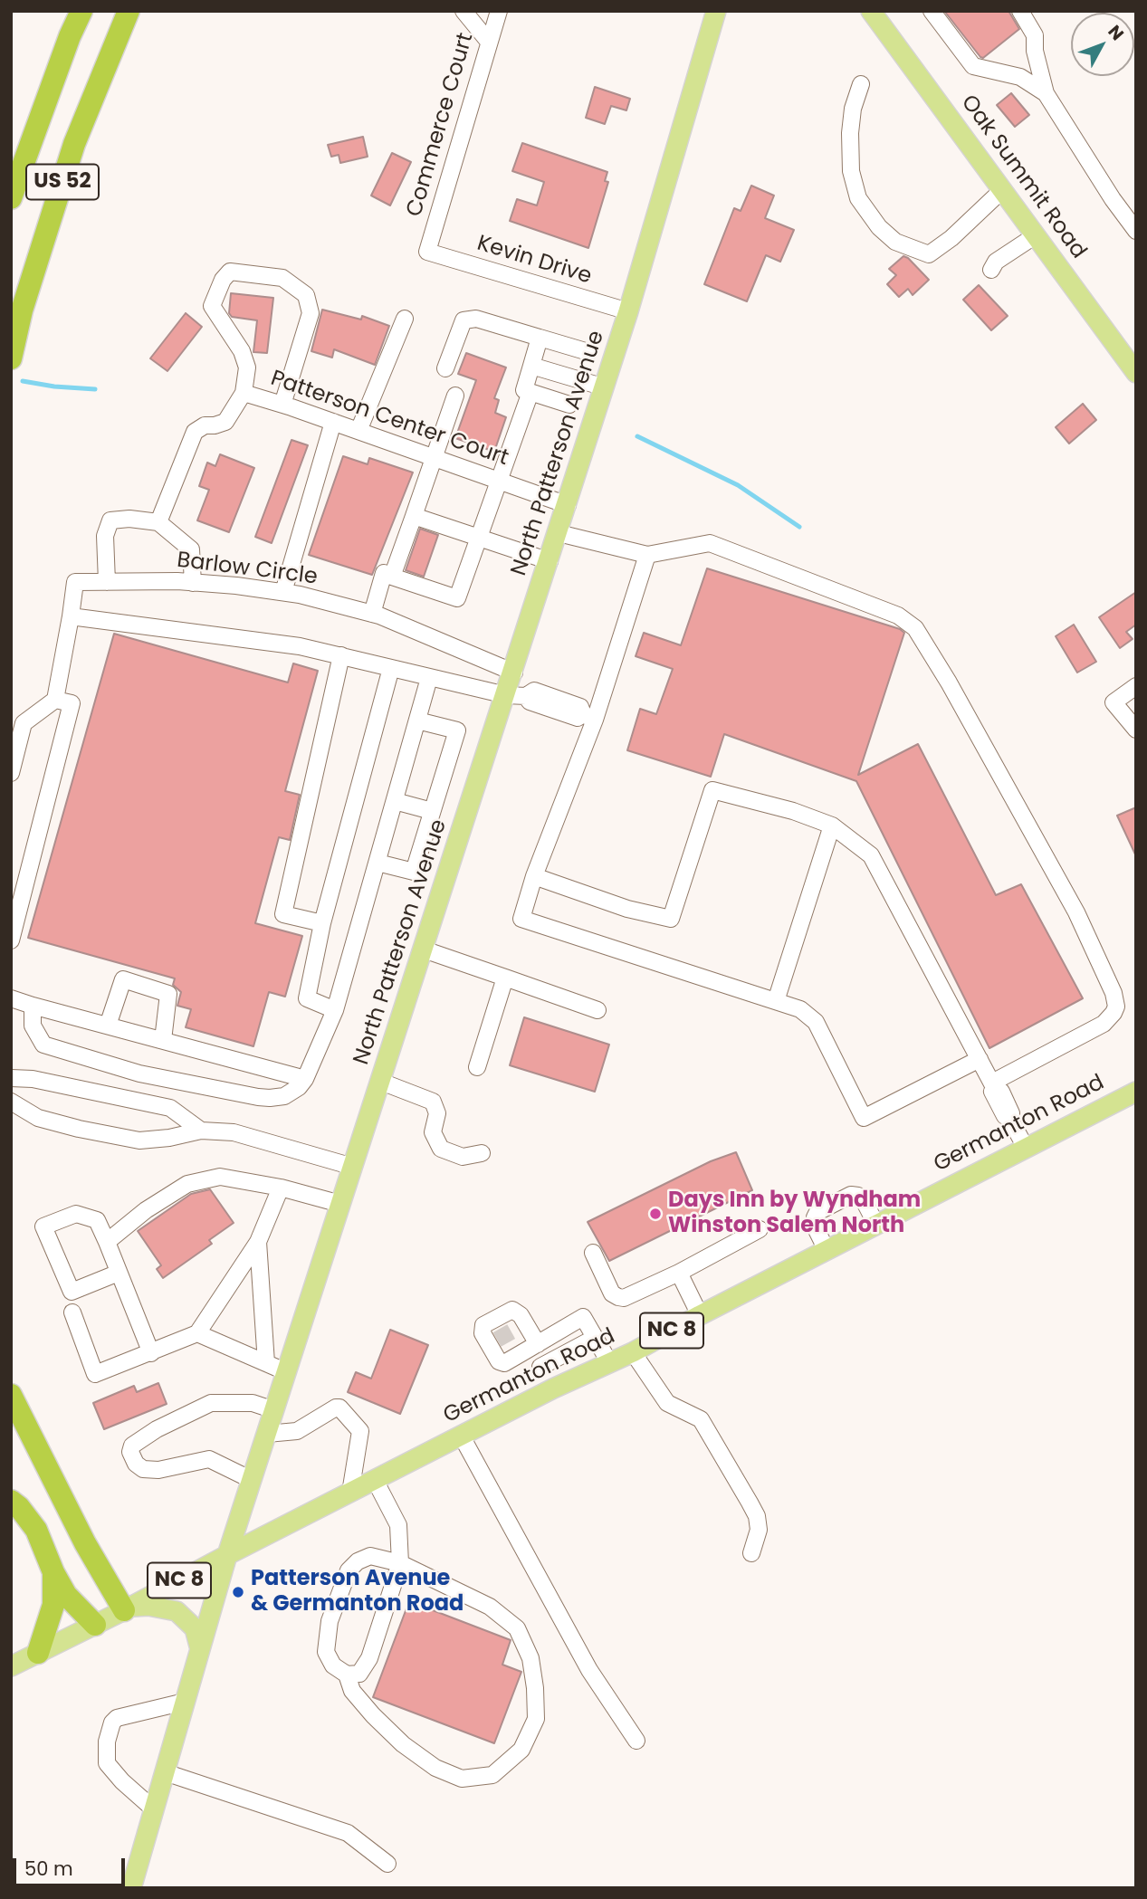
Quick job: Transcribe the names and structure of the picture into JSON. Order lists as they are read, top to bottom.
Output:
{
  "streets": {
    "highway": ["US 52"],
    "main road": [
      "Oak Summit Road",
      "North Patterson Avenue",
      "Germanton Road",
      "NC 8"
    ],
    "street": [
      "Commerce Court",
      "Kevin Drive",
      "Patterson Center Court",
      "Barlow Circle"
    ]
  },
  "crossings": [
    ["Commerce Court", "Kevin Drive"],
    ["Kevin Drive", "North Patterson Avenue"],
    ["Patterson Center Court", "North Patterson Avenue"],
    ["North Patterson Avenue", "Barlow Circle"],
    ["North Patterson Avenue", "Germanton Road"]
  ],
  "places": ["Days Inn by Wyndham Winston Salem North", "Patterson Avenue & Germanton Road"],
  "scale_bar": "50 m",
  "north": "top right"
}
